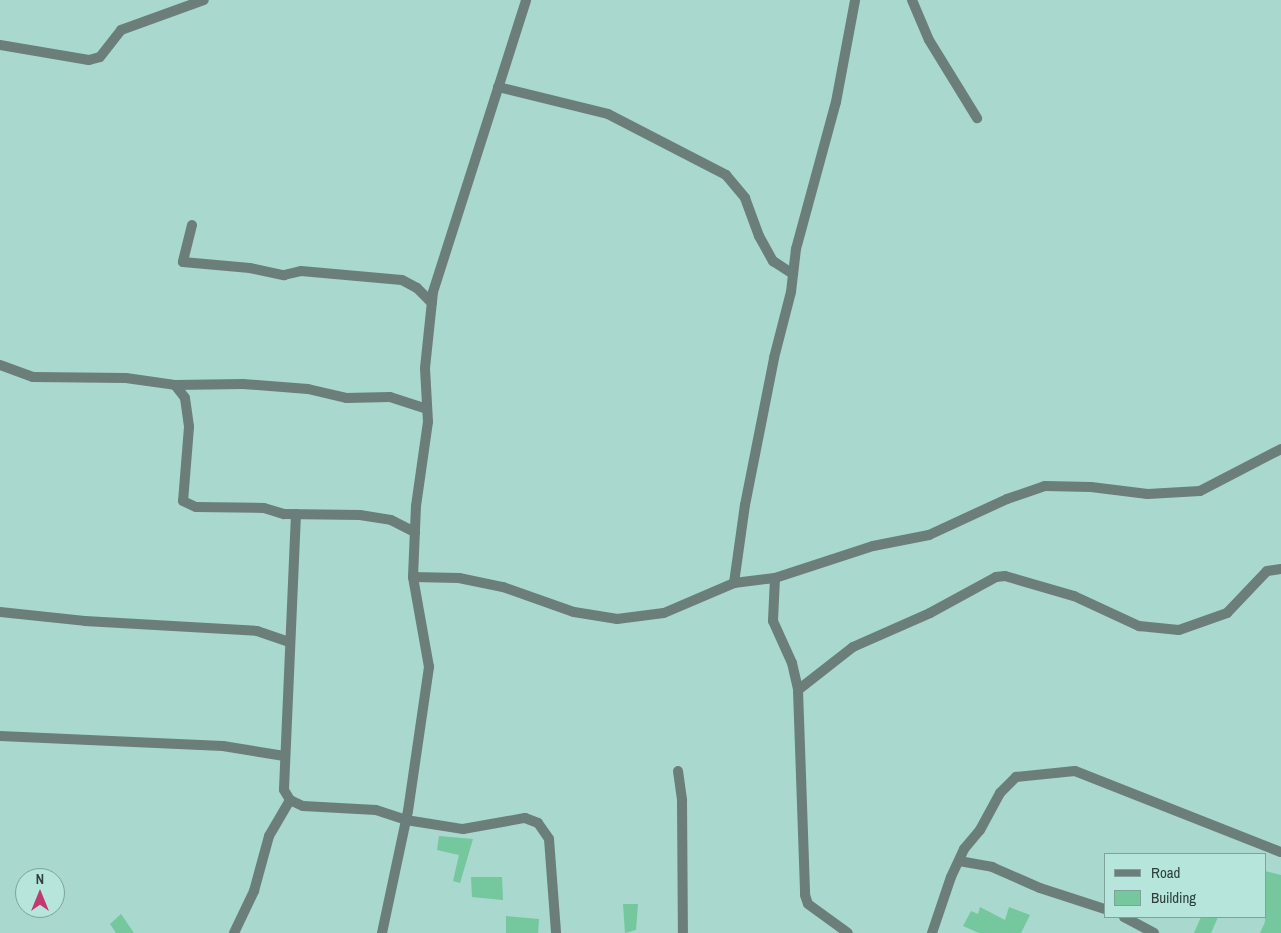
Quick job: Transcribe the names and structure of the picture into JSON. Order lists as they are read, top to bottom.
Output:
{
  "legend": ["Road", "Building"],
  "north": "top"
}
